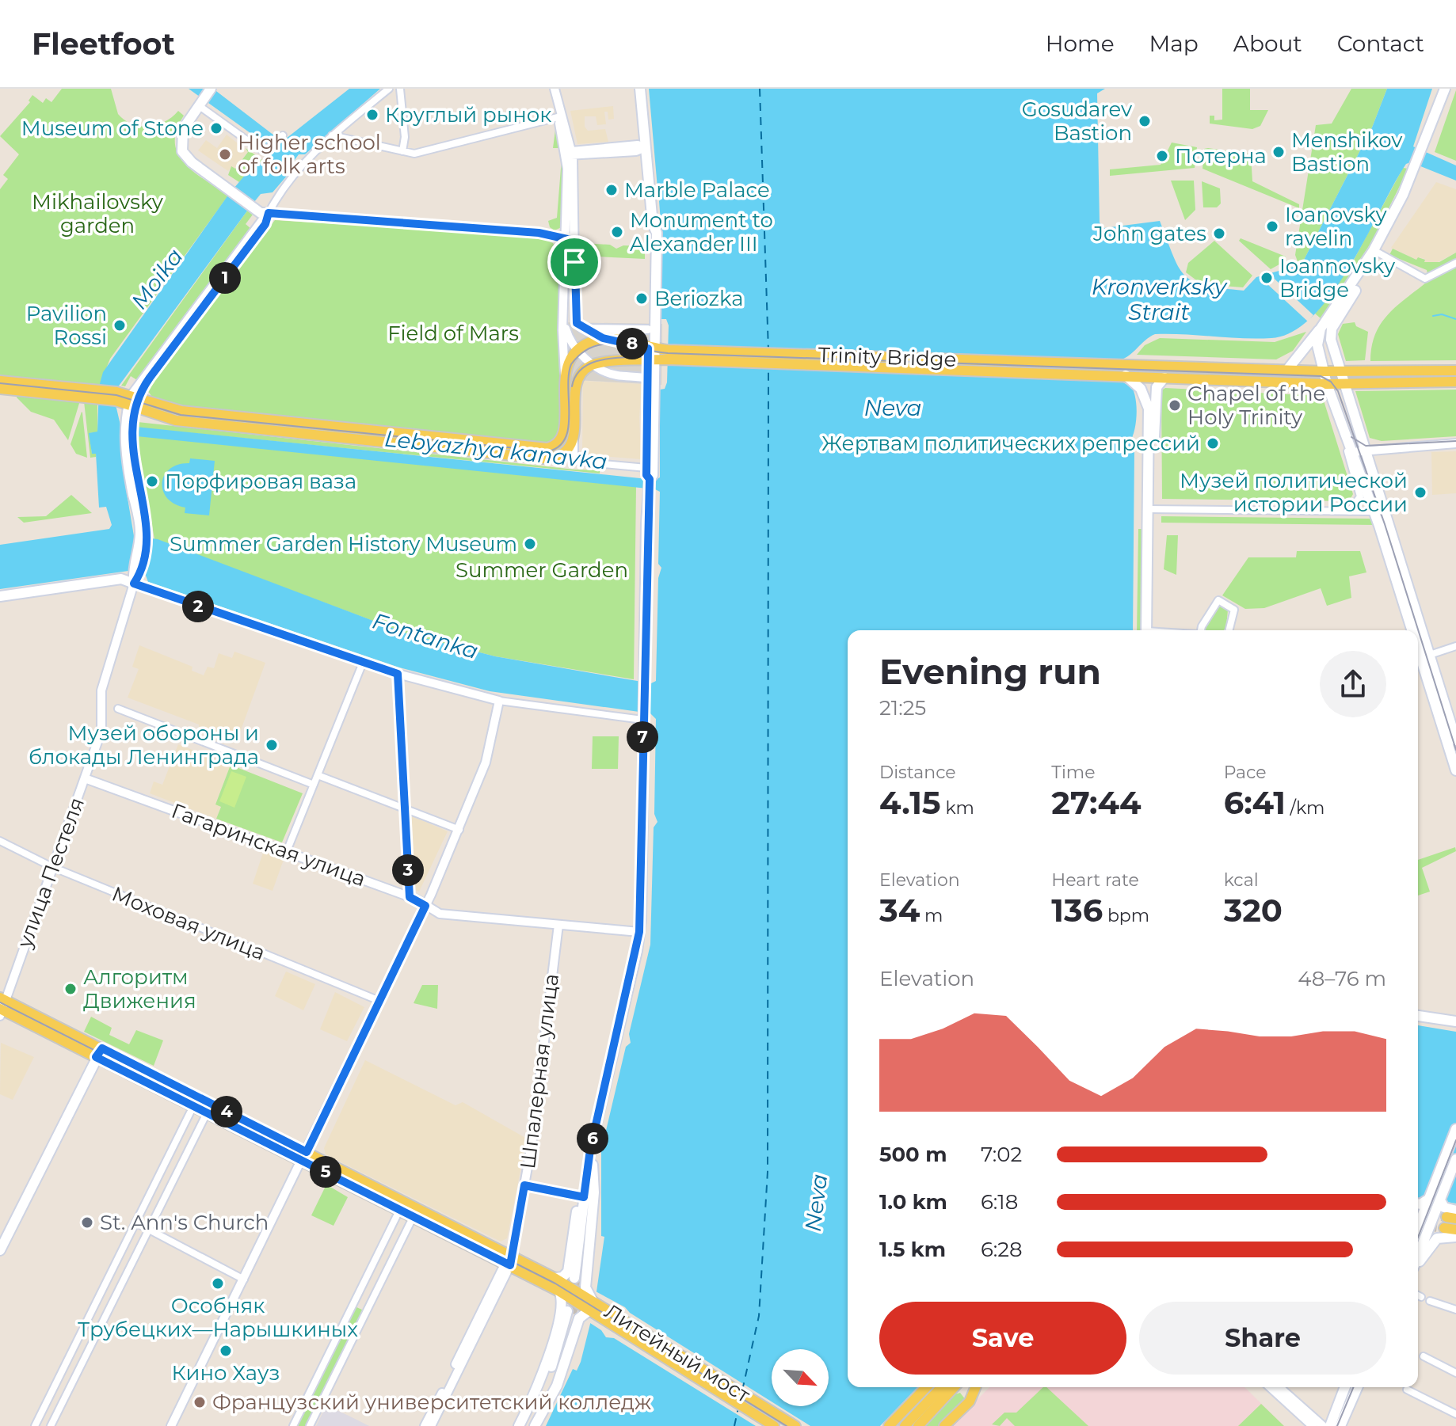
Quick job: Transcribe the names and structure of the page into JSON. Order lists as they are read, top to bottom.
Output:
{
  "streets": {
    "main road": ["Trinity Bridge", "улица Пестеля", "Литейный мост"],
    "street": ["Гагаринская улица", "Моховая улица", "Шпалерная улица"]
  },
  "crossings": [
    ["Гагаринская улица", "улица Пестеля"],
    ["Гагаринская улица", "Шпалерная улица"],
    ["улица Пестеля", "Моховая улица"]
  ],
  "water": [
    "Moika",
    "Kronverksky Strait",
    "Neva",
    "Lebyazhya kanavka",
    "Fontanka"
  ],
  "parks": ["Mikhailovsky garden", "Field of Mars", "Summer Garden"],
  "places": [
    "Круглый рынок",
    "Gosudarev Bastion",
    "Museum of Stone",
    "Menshikov Bastion",
    "Higher school of folk arts",
    "Потерна",
    "Marble Palace",
    "Ioanovsky ravelin",
    "Monument to Alexander III",
    "John gates",
    "Ioannovsky Bridge",
    "Beriozka",
    "Pavilion Rossi",
    "Chapel of the Holy Trinity",
    "Жертвам политических репрессий",
    "Порфировая ваза",
    "Музей политической истории России",
    "Summer Garden History Museum",
    "Музей обороны и блокады Ленинграда",
    "Алгоритм Движения",
    "St. Ann's Church",
    "Особняк Трубецких—Нарышкиных",
    "Кино Хауз",
    "Французский университетский колледж"
  ],
  "north": "bottom right",
  "page": {
    "header": "Fleetfoot",
    "nav": [
      "Home",
      "Map",
      "About",
      "Contact"
    ],
    "pins": [
      "1",
      "8",
      "2",
      "7",
      "3",
      "4",
      "6",
      "5"
    ],
    "heading": ["Evening run", "21:25"],
    "stats": [
      ["Distance", "4.15 km"],
      ["Time", "27:44"],
      ["Pace", "6:41 /km"],
      ["Elevation", "34 m"],
      ["Heart rate", "136 bpm"],
      ["kcal", "320"]
    ],
    "chart": ["Elevation", "48–76 m"],
    "list": [
      {
        "name": "500 m",
        "note": "7:02"
      },
      {
        "name": "1.0 km",
        "note": "6:18"
      },
      {
        "name": "1.5 km",
        "note": "6:28"
      }
    ],
    "buttons": ["Save", "Share"]
  }
}
